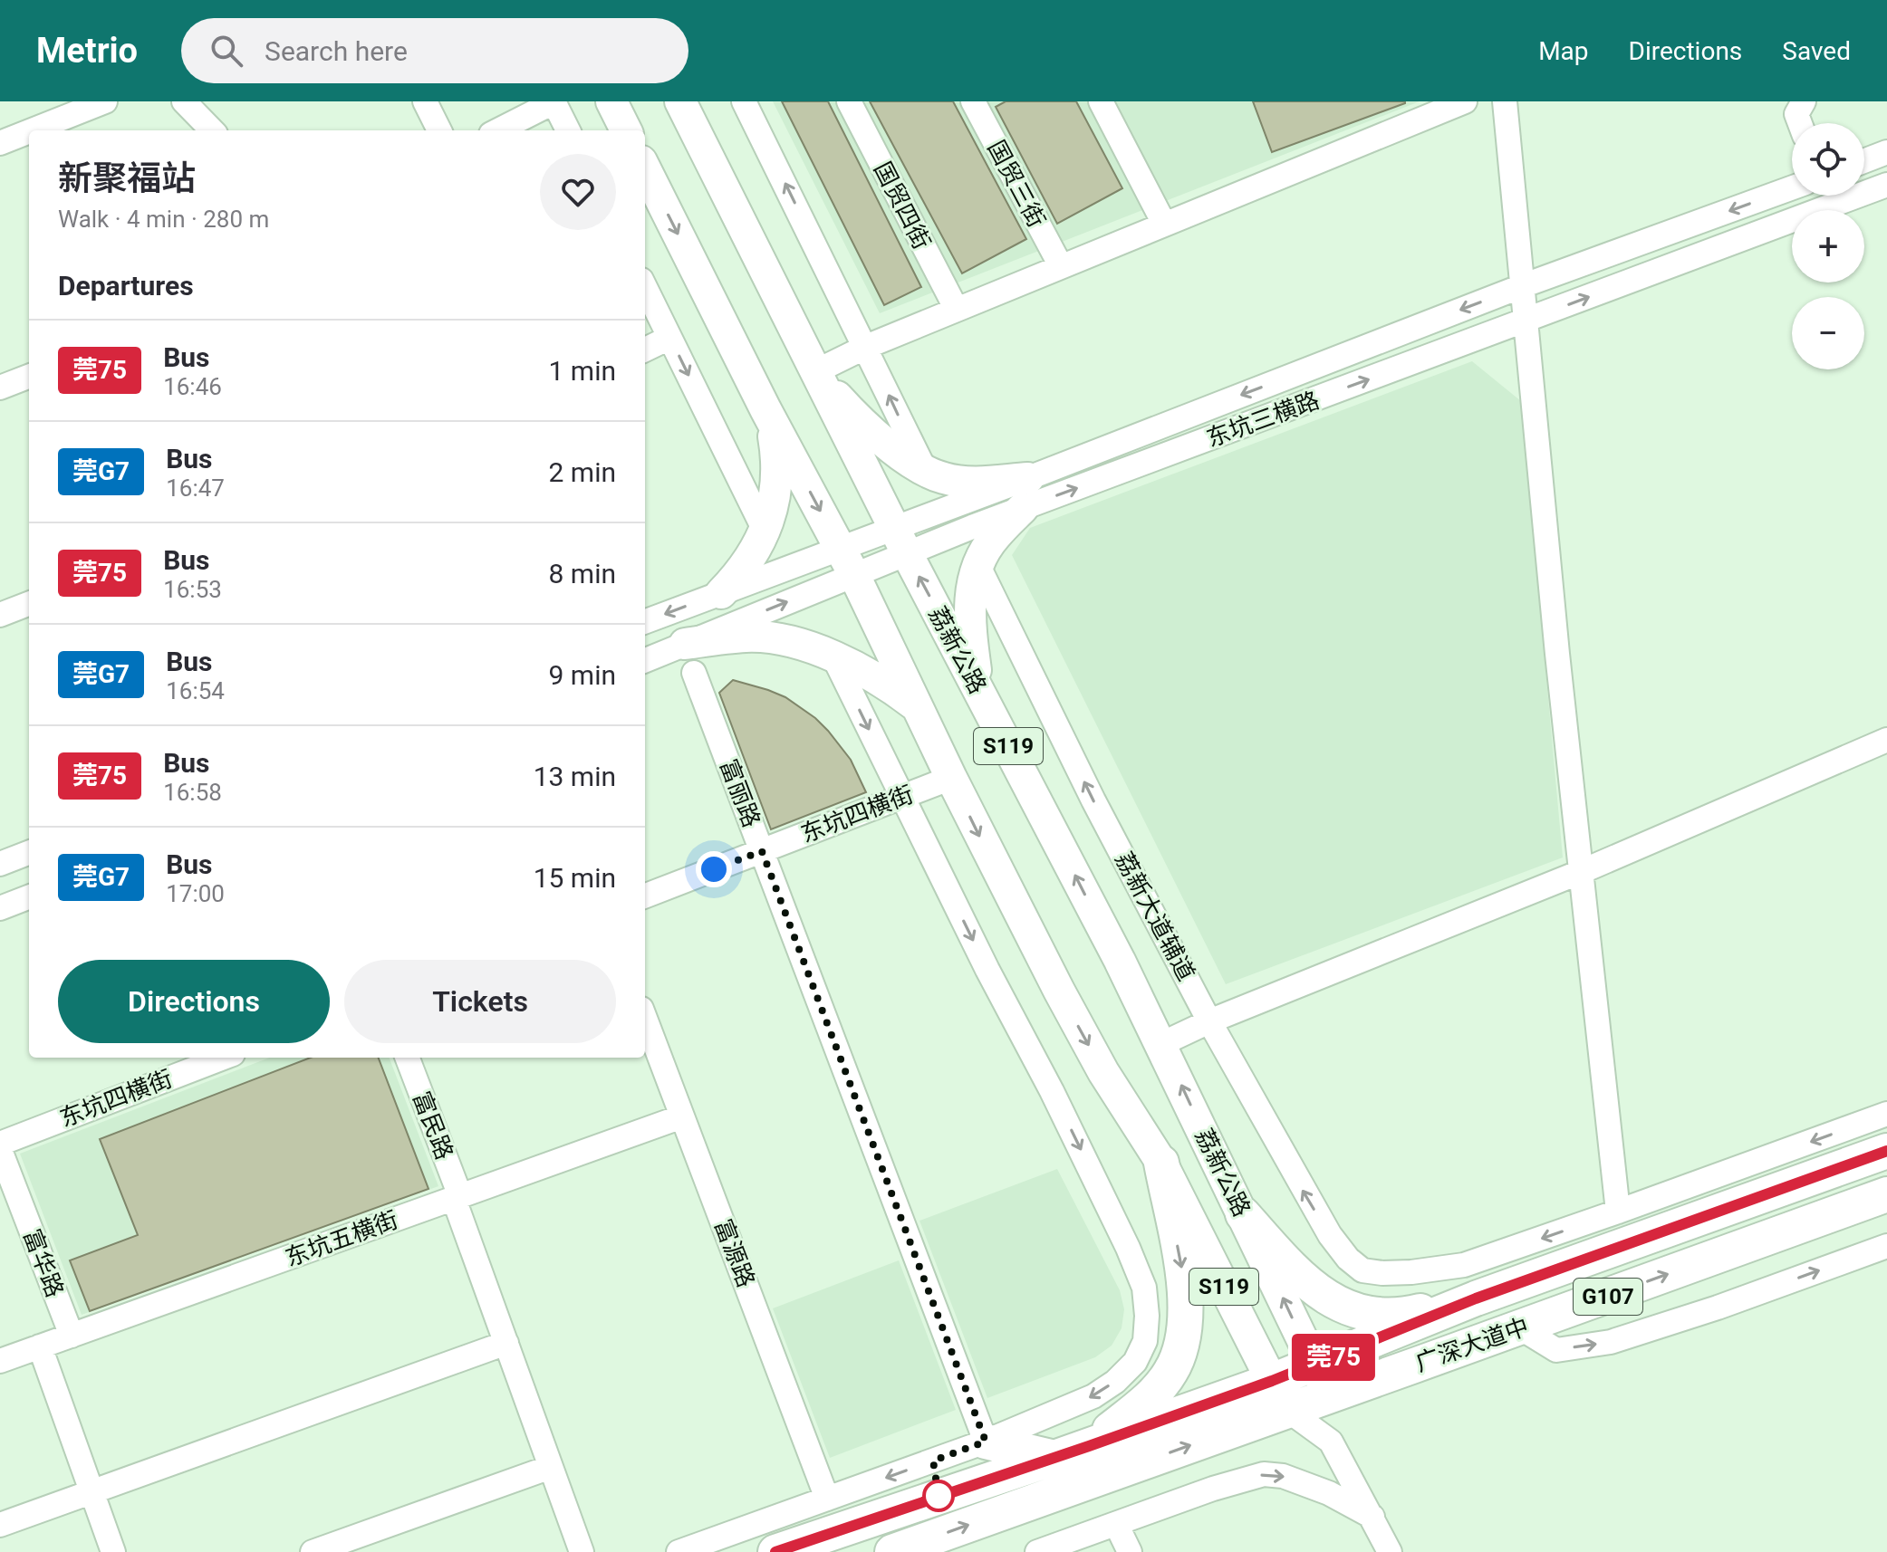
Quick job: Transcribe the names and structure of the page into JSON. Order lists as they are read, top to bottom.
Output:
{
  "streets": {
    "highway": ["G107", "广深大道中"],
    "main road": ["荔新公路", "S119"],
    "street": [
      "国贸三街",
      "国贸四街",
      "东坑三横路",
      "富丽路",
      "东坑四横街",
      "荔新大道辅道",
      "富民路",
      "东坑五横街",
      "富源路",
      "富华路"
    ]
  },
  "crossings": [
    ["东坑三横路", "荔新公路"],
    ["东坑三横路", "S119"],
    ["东坑三横路", "富丽路"],
    ["荔新公路", "广深大道中"],
    ["S119", "东坑四横街"],
    ["S119", "广深大道中"],
    ["富丽路", "东坑四横街"],
    ["富民路", "东坑五横街"],
    ["东坑五横街", "富源路"],
    ["东坑五横街", "富华路"]
  ],
  "one_way": ["荔新大道辅道"],
  "lines": ["bus line 莞75"],
  "page": {
    "header": "Metrio",
    "search": "Search here",
    "nav": ["Map", "Directions", "Saved"],
    "on_map": "莞75",
    "map_buttons": ["+", "−"],
    "heading": [
      ["新聚福站", "Walk · 4 min · 280 m"],
      "Departures"
    ],
    "list": [
      {
        "mark": "莞75",
        "name": "Bus",
        "note": "16:46",
        "value": "1 min"
      },
      {
        "mark": "莞G7",
        "name": "Bus",
        "note": "16:47",
        "value": "2 min"
      },
      {
        "mark": "莞75",
        "name": "Bus",
        "note": "16:53",
        "value": "8 min"
      },
      {
        "mark": "莞G7",
        "name": "Bus",
        "note": "16:54",
        "value": "9 min"
      },
      {
        "mark": "莞75",
        "name": "Bus",
        "note": "16:58",
        "value": "13 min"
      },
      {
        "mark": "莞G7",
        "name": "Bus",
        "note": "17:00",
        "value": "15 min"
      }
    ],
    "buttons": ["Directions", "Tickets"]
  }
}
